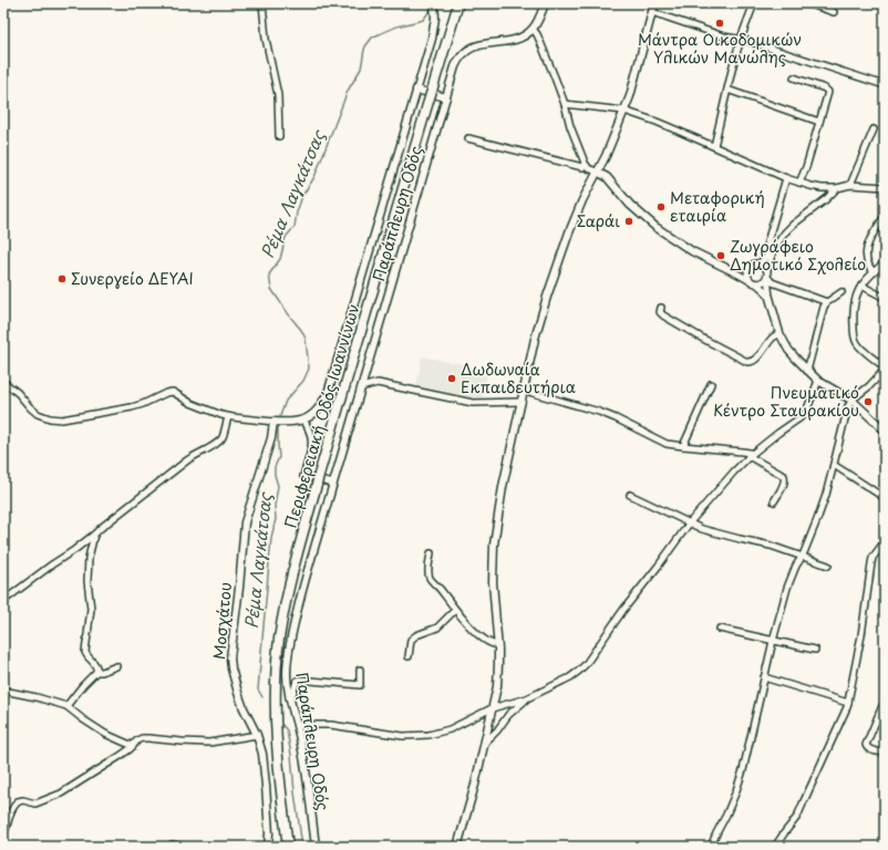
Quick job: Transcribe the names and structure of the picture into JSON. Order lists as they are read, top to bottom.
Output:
{
  "streets": {
    "highway": ["Περιφερειακή Οδός Ιωαννίνων"],
    "street": ["Παράπλευρη Οδός", "Μοσχάτου"]
  },
  "water": ["Ρέμα Λαγκάτσας"],
  "places": [
    "Μάντρα Οικοδομικών Υλικών Μανώλης",
    "Μεταφορική εταιρία",
    "Σαράι",
    "Ζωγράφειο Δημοτικό Σχολείο",
    "Συνεργείο ΔΕΥΑΙ",
    "Δωδωναία Εκπαιδευτήρια",
    "Πνευματικό Κέντρο Σταυρακίου"
  ]
}
